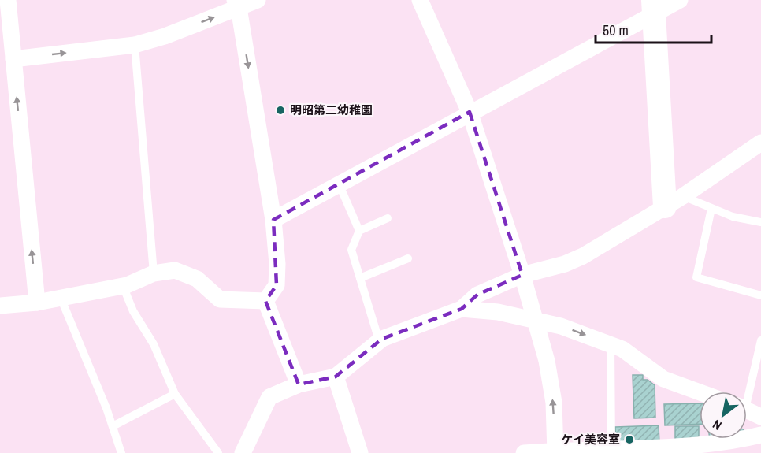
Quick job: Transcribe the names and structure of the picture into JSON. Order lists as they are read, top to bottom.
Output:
{
  "places": ["明昭第二幼稚園", "ケイ美容室"],
  "scale_bar": "50 m",
  "north": "bottom left"
}
